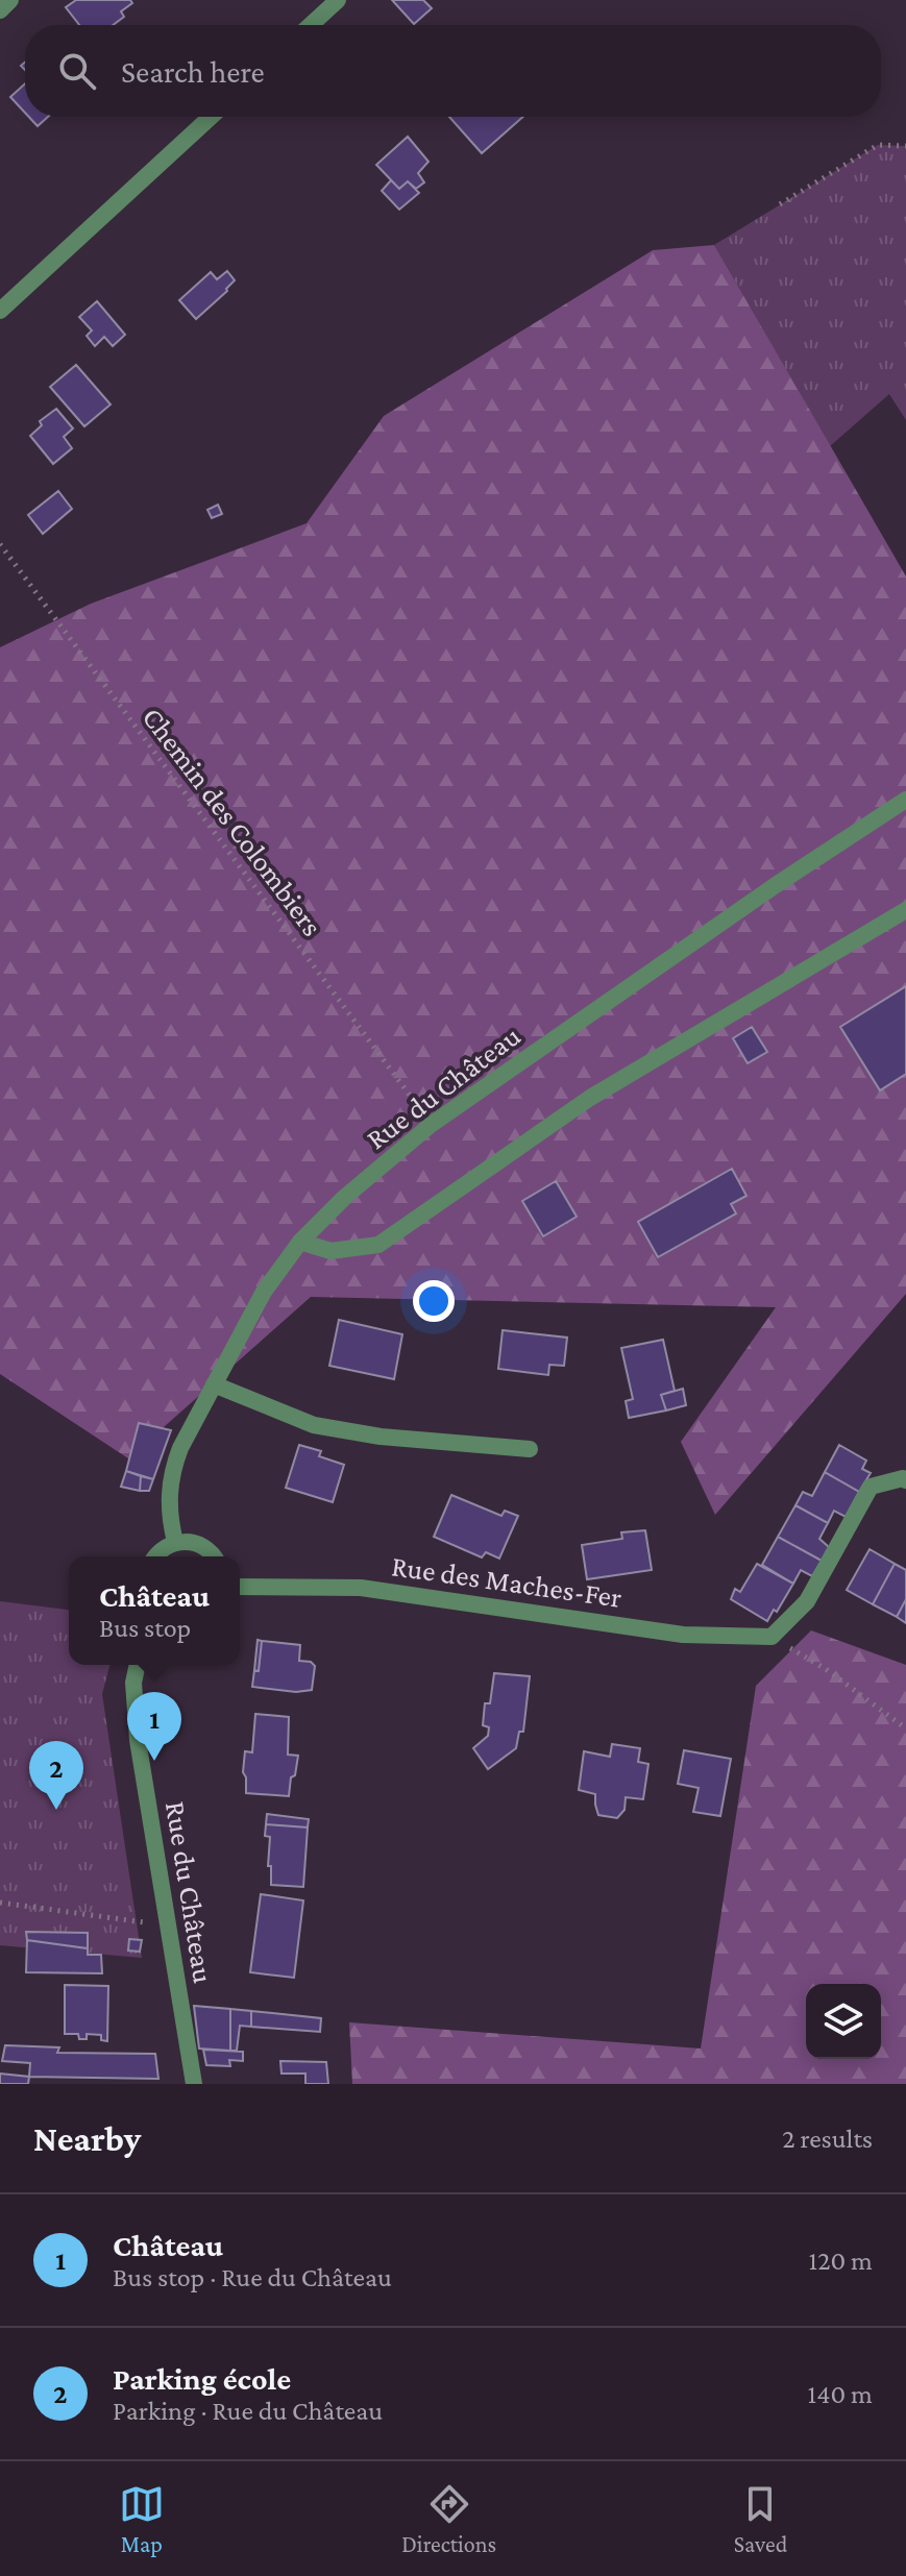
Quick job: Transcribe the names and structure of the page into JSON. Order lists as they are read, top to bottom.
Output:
{
  "streets": {
    "street": ["Rue du Château", "Rue des Maches-Fer"],
    "path": ["Chemin des Colombiers"]
  },
  "crossings": [
    ["Chemin des Colombiers", "Rue du Château"]
  ],
  "page": {
    "search": "Search here",
    "popup": ["Château", "Bus stop"],
    "pins": ["1", "2"],
    "heading": ["Nearby", "2 results"],
    "list": [
      {
        "mark": "1",
        "name": "Château",
        "note": "Bus stop · Rue du Château",
        "value": "120 m"
      },
      {
        "mark": "2",
        "name": "Parking école",
        "note": "Parking · Rue du Château",
        "value": "140 m"
      }
    ],
    "nav": ["Map", "Directions", "Saved"]
  }
}
